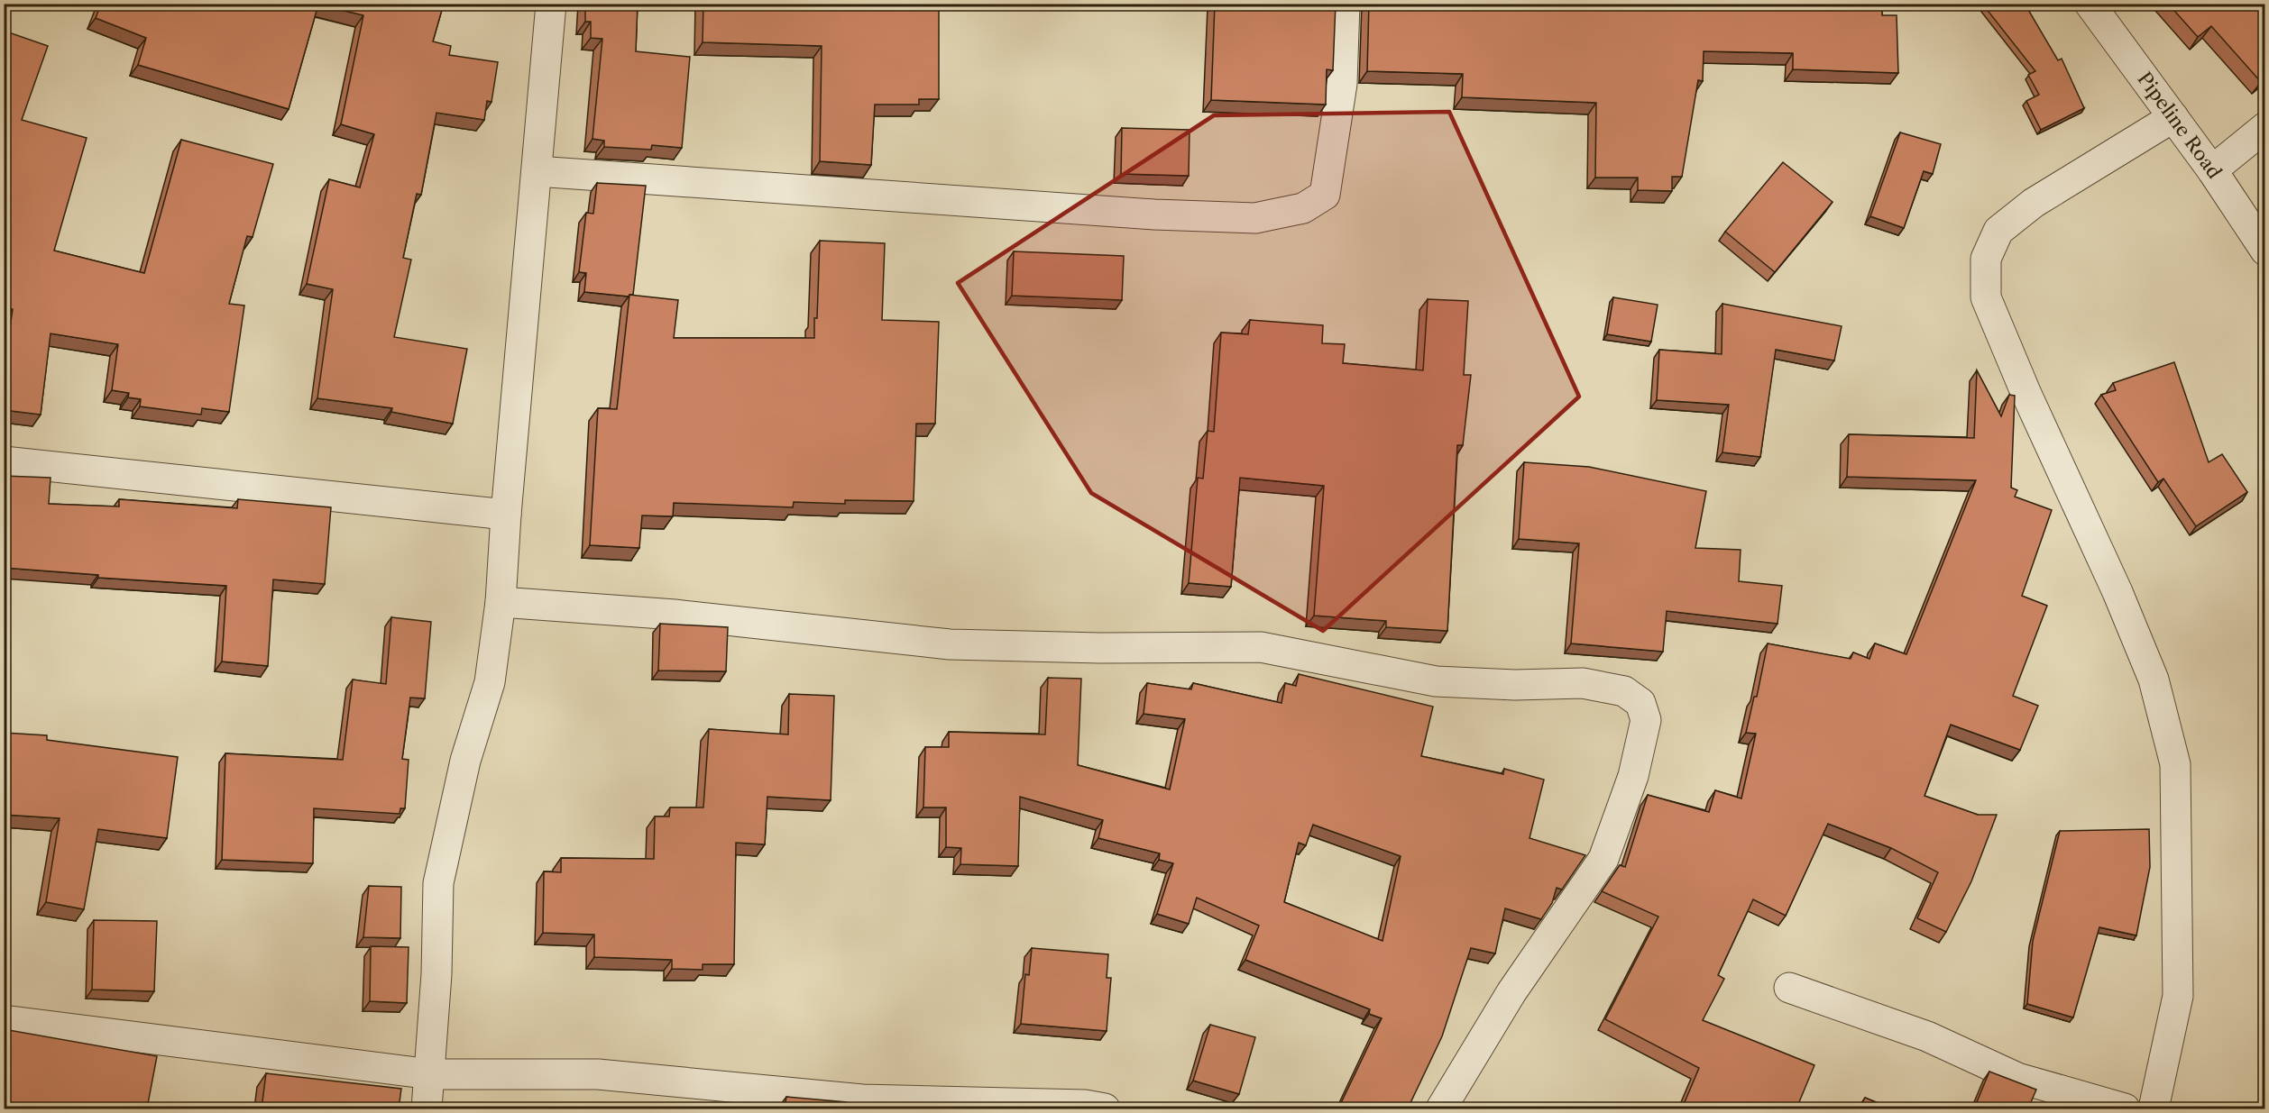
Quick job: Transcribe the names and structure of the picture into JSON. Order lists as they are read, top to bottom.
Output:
{
  "streets": {
    "street": ["Pipeline Road"]
  }
}
